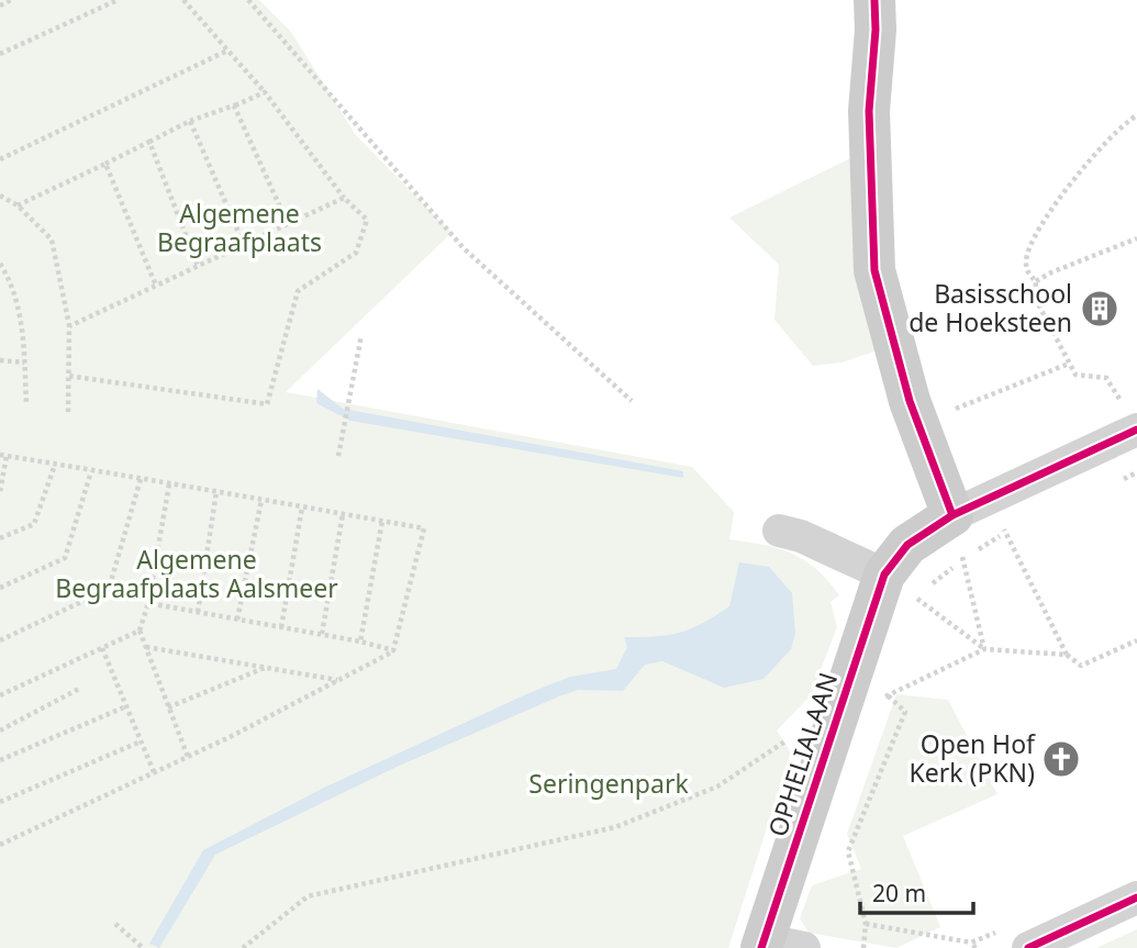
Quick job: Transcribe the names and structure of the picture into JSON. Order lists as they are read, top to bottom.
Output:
{
  "streets": {
    "street": ["OPHELIALAAN"]
  },
  "parks": ["Algemene Begraafplaats", "Algemene Begraafplaats Aalsmeer", "Seringenpark"],
  "places": {
    "building": ["Basisschool de Hoeksteen"],
    "church": ["Open Hof Kerk (PKN)"]
  },
  "scale_bar": "20 m"
}
